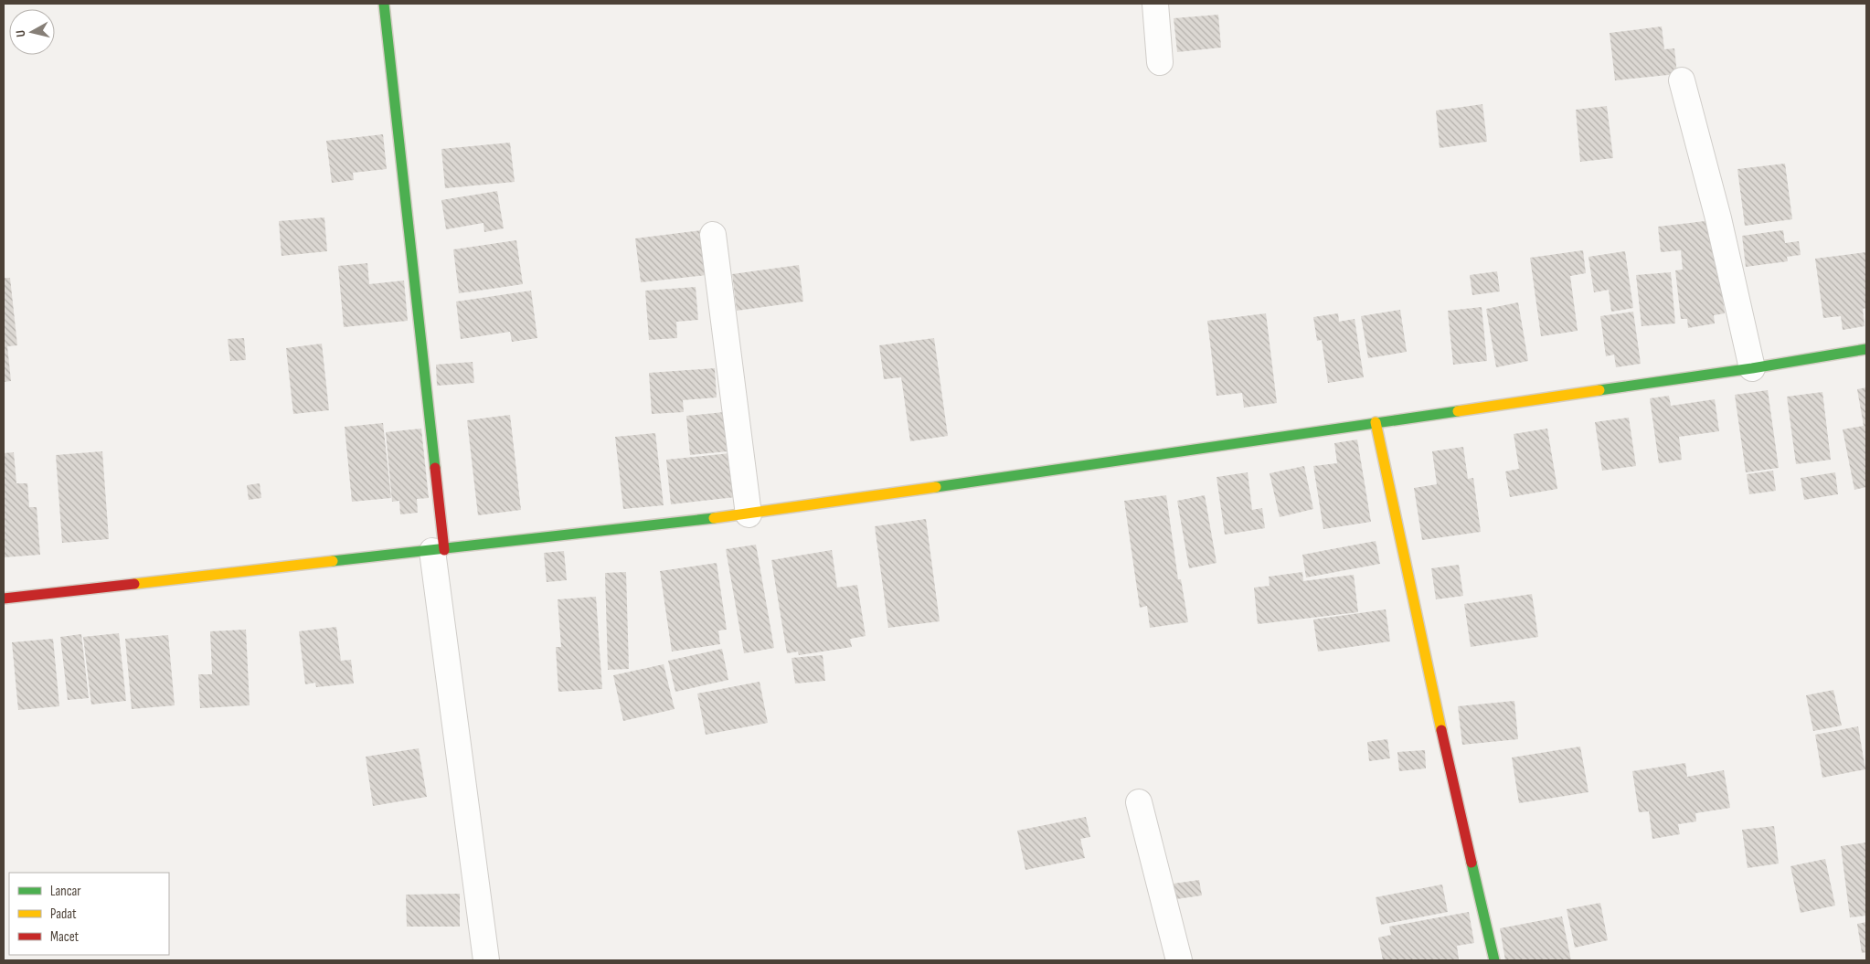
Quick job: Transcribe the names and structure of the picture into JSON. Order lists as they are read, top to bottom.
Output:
{
  "legend": ["Lancar", "Padat", "Macet"],
  "north": "left"
}
